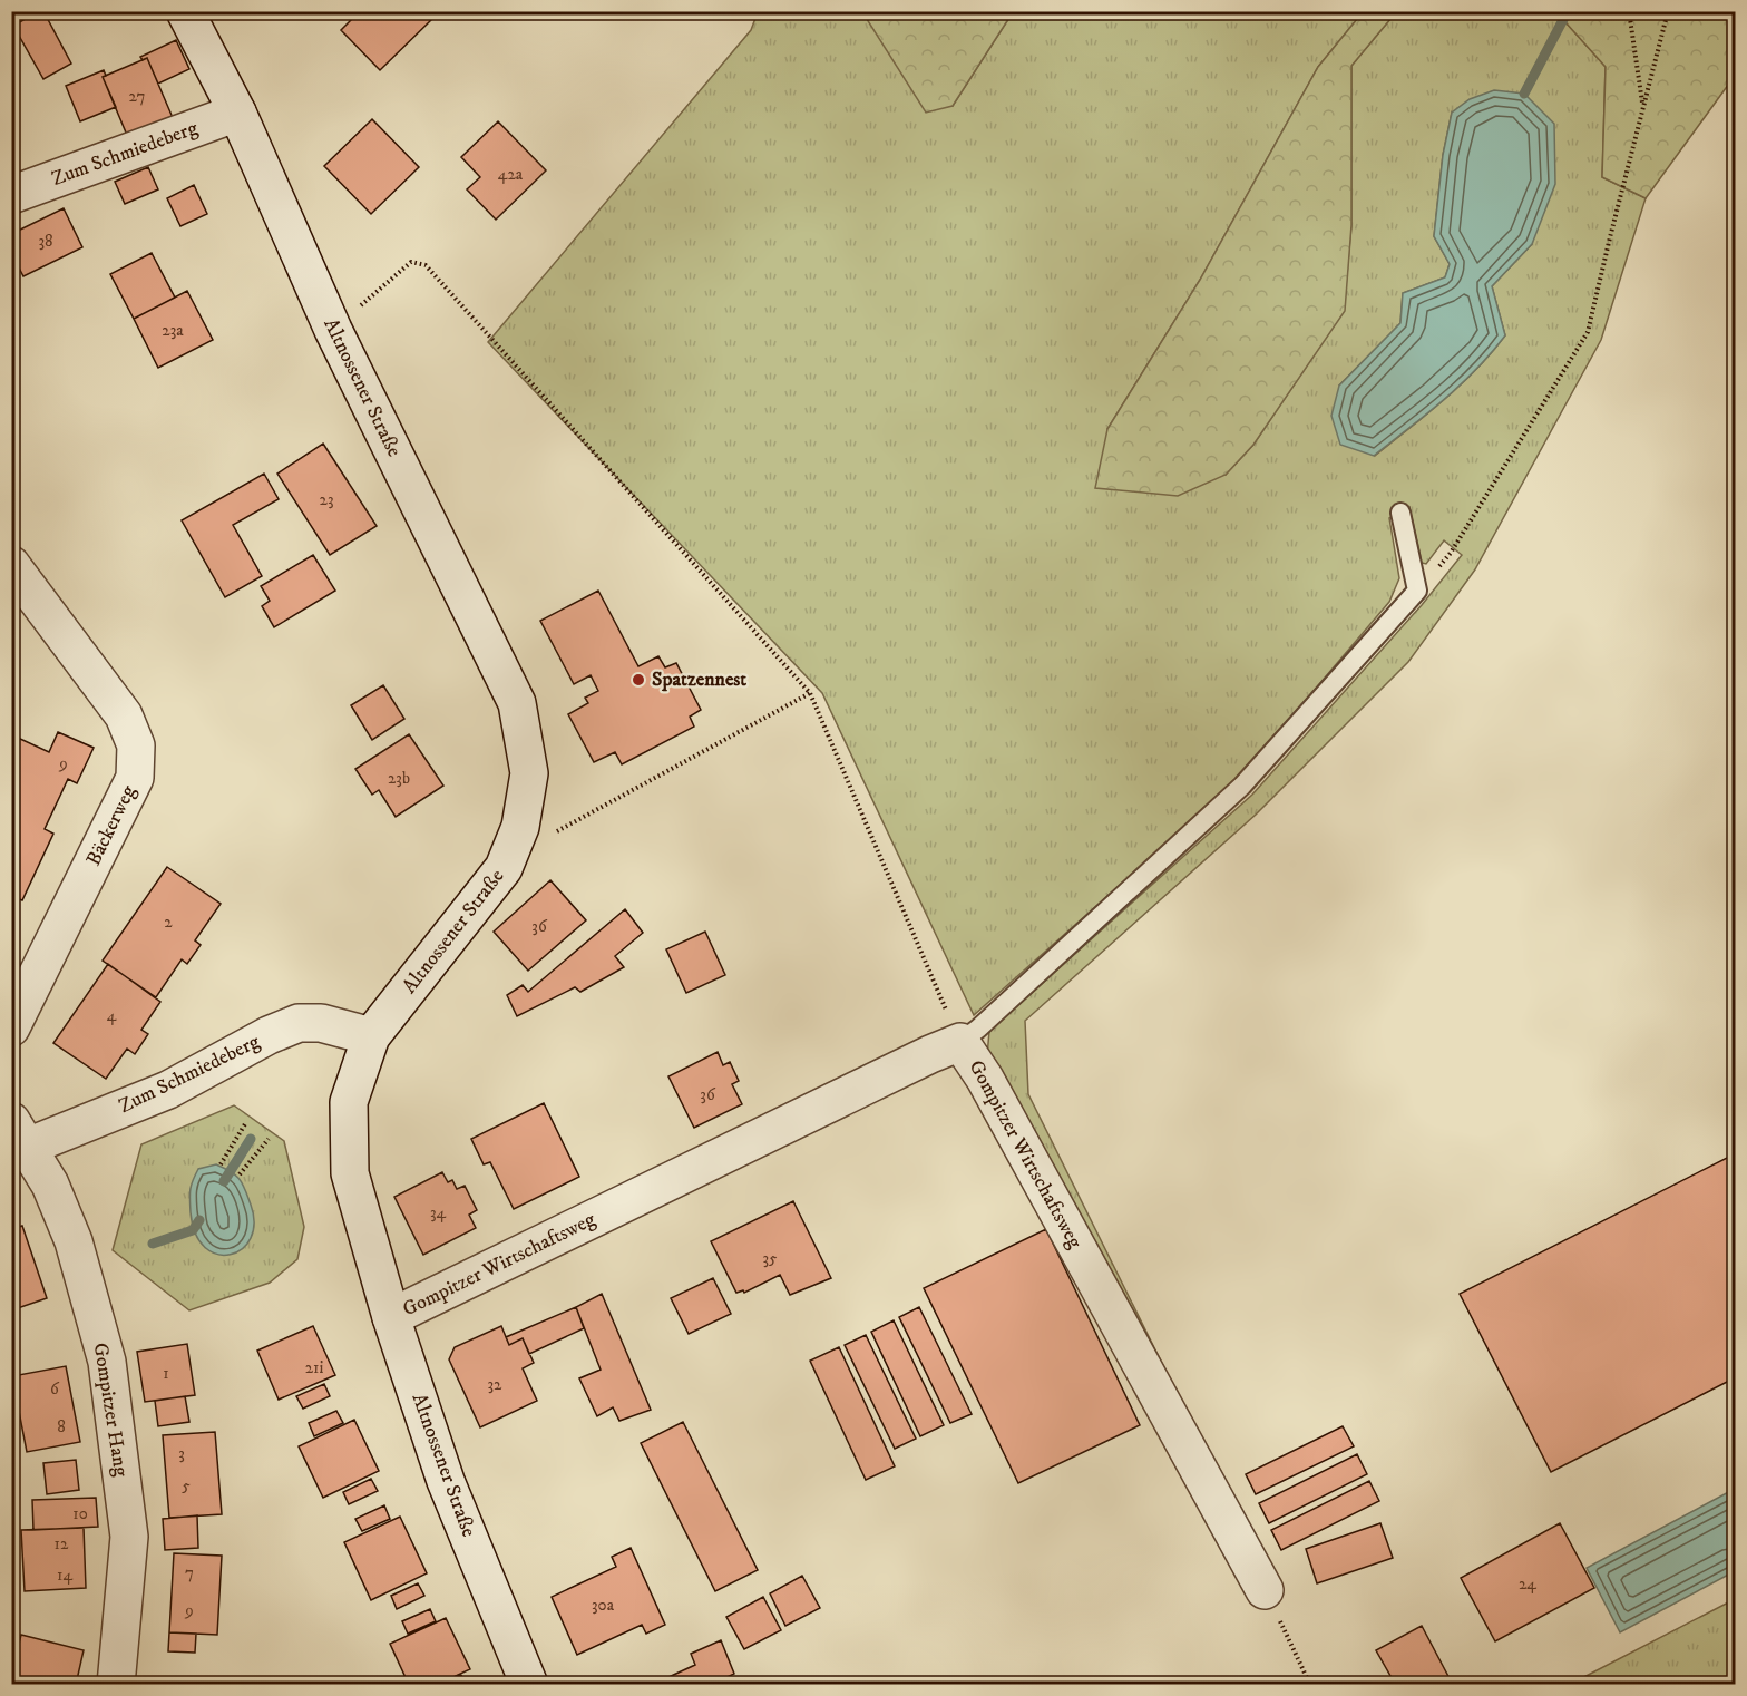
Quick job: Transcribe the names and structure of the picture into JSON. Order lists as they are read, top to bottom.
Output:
{
  "streets": {
    "street": [
      "Zum Schmiedeberg",
      "Altnossener Straße",
      "Bäckerweg",
      "Gompitzer Wirtschaftsweg",
      "Gompitzer Hang"
    ]
  },
  "crossings": [
    ["Zum Schmiedeberg", "Altnossener Straße"],
    ["Zum Schmiedeberg", "Gompitzer Hang"],
    ["Altnossener Straße", "Gompitzer Wirtschaftsweg"]
  ],
  "places": ["Spatzennest"],
  "house_numbers": [
    "27",
    "42a",
    "38",
    "23a",
    "23",
    "9",
    "23b",
    "2",
    "36",
    "4",
    "36",
    "34",
    "35",
    "21i",
    "1",
    "32",
    "6",
    "8",
    "3",
    "5",
    "10",
    "12",
    "7",
    "14",
    "24",
    "30a",
    "9"
  ]
}
